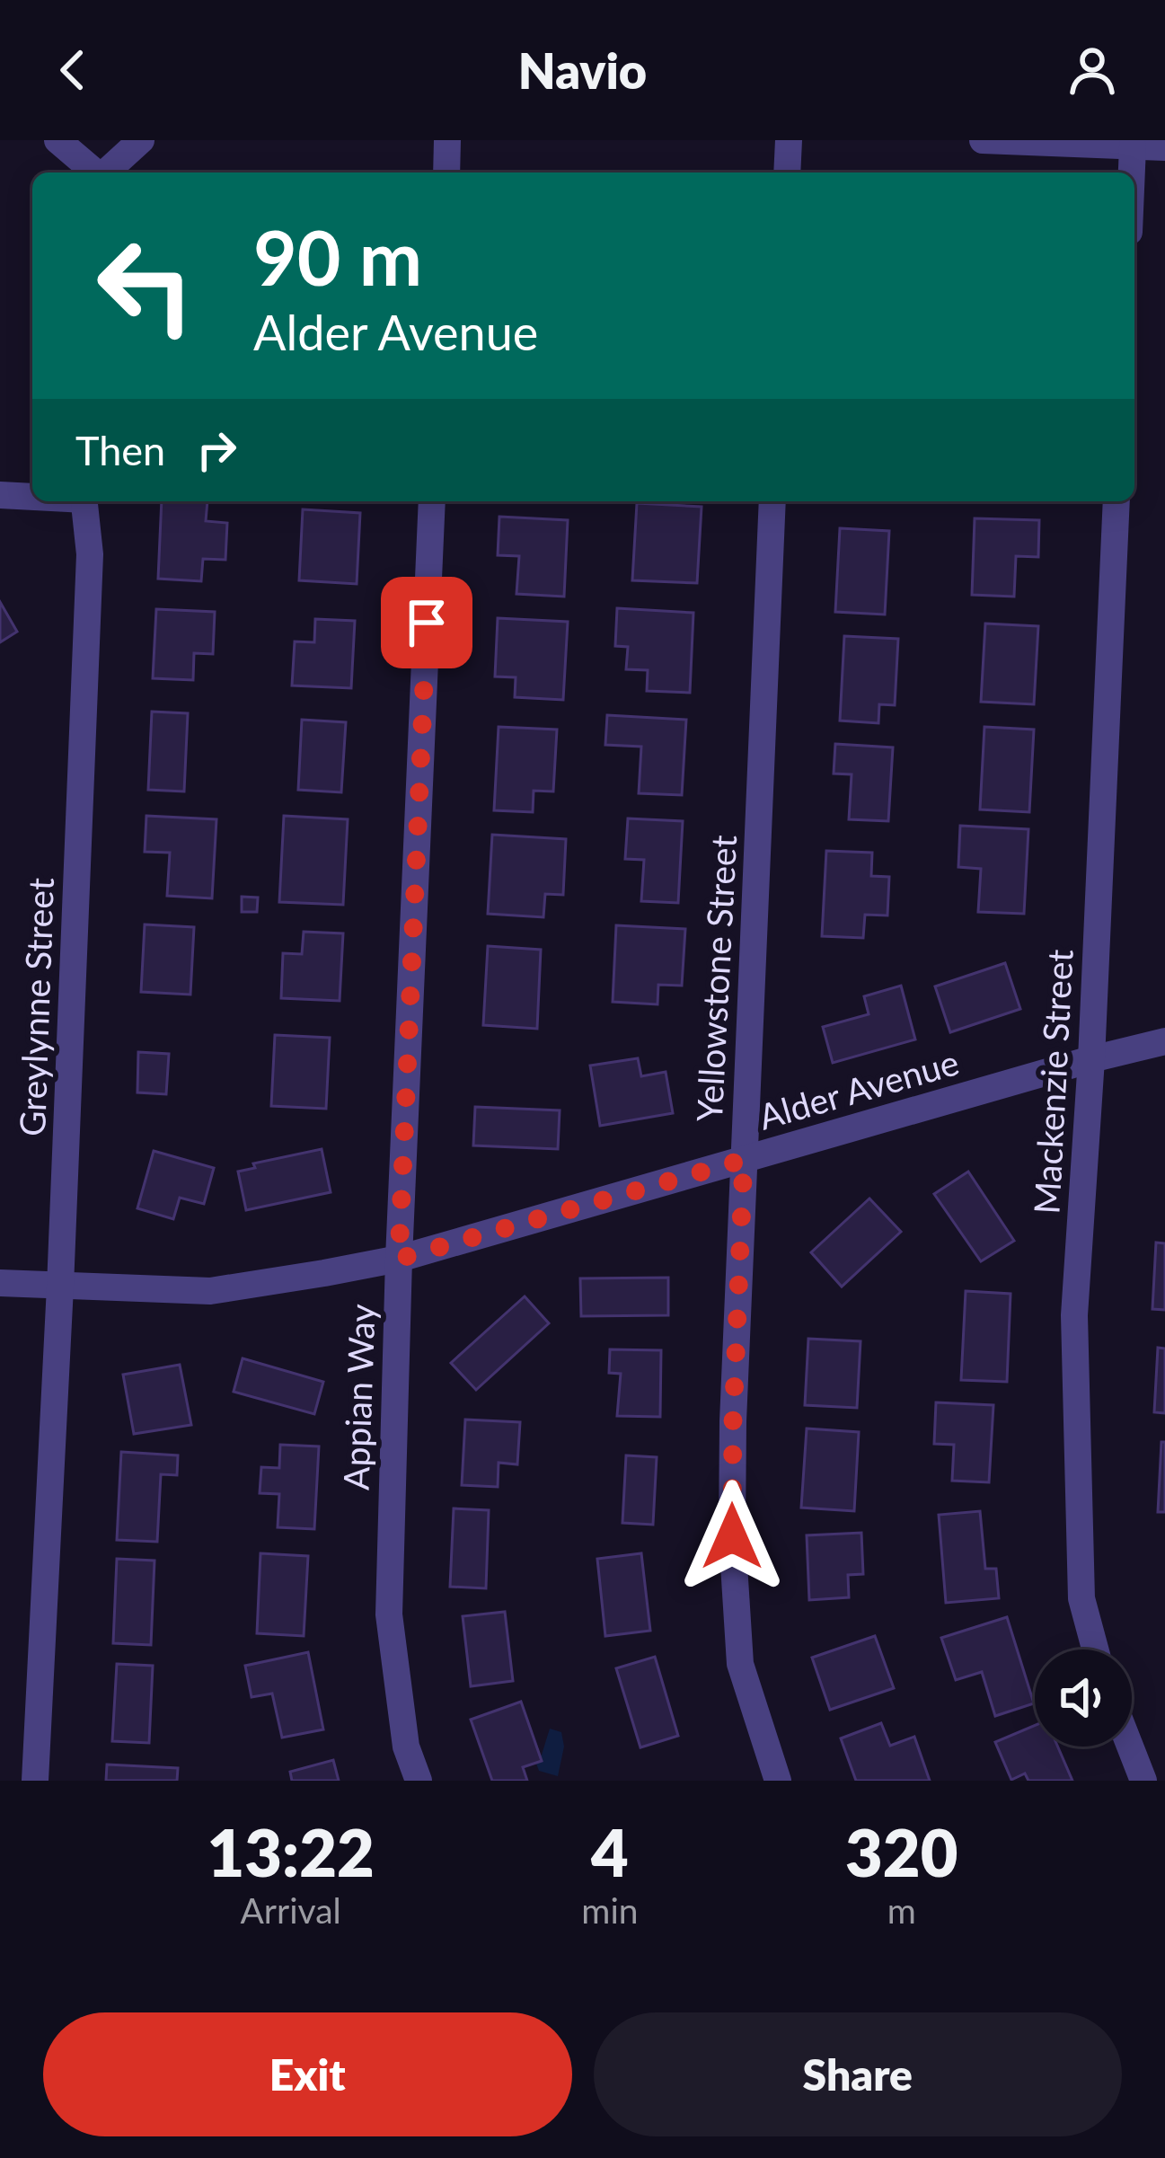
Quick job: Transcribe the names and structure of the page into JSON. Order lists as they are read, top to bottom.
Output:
{
  "streets": {
    "street": [
      "Yellowstone Street",
      "Greylynne Street",
      "Mackenzie Street",
      "Alder Avenue",
      "Appian Way"
    ]
  },
  "crossings": [
    ["Yellowstone Street", "Alder Avenue"],
    ["Greylynne Street", "Alder Avenue"],
    ["Mackenzie Street", "Alder Avenue"],
    ["Alder Avenue", "Appian Way"]
  ],
  "page": {
    "header": "Navio",
    "turn": ["90 m", "Alder Avenue"],
    "then": "Then",
    "eta": [
      "13:22",
      "Arrival",
      "4",
      "min",
      "320",
      "m"
    ],
    "buttons": ["Exit", "Share"]
  }
}
